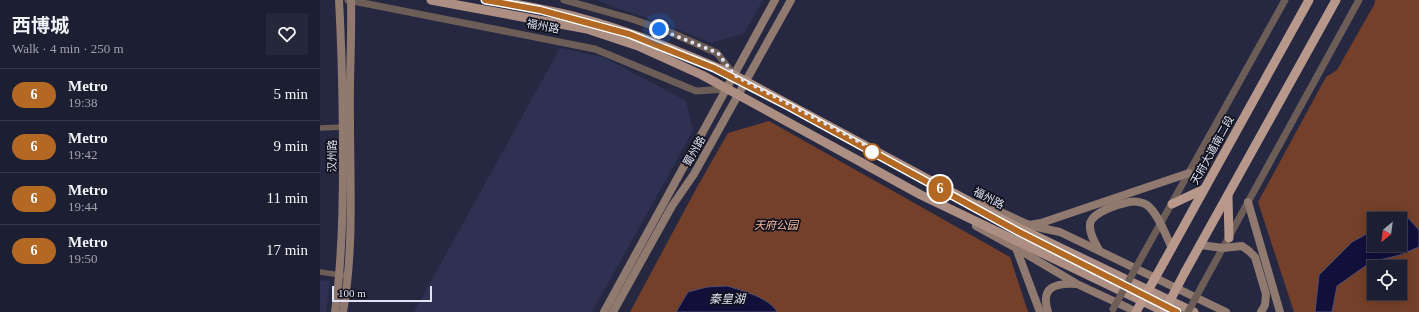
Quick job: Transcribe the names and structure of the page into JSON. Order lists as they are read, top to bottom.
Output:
{
  "streets": {
    "highway": ["天府大道南二段"],
    "main road": ["福州路", "蜀州路", "汉州路"]
  },
  "crossings": [
    ["福州路", "蜀州路"],
    ["福州路", "汉州路"]
  ],
  "water": ["秦皇湖"],
  "parks": ["天府公园"],
  "lines": ["metro line 6"],
  "scale_bar": "100 m",
  "north": "bottom left",
  "page": {
    "heading": ["西博城", "Walk · 4 min · 250 m"],
    "on_map": "6",
    "list": [
      {
        "mark": "6",
        "name": "Metro",
        "note": "19:38",
        "value": "5 min"
      },
      {
        "mark": "6",
        "name": "Metro",
        "note": "19:42",
        "value": "9 min"
      },
      {
        "mark": "6",
        "name": "Metro",
        "note": "19:44",
        "value": "11 min"
      },
      {
        "mark": "6",
        "name": "Metro",
        "note": "19:50",
        "value": "17 min"
      }
    ],
    "scale": "100 m"
  }
}
